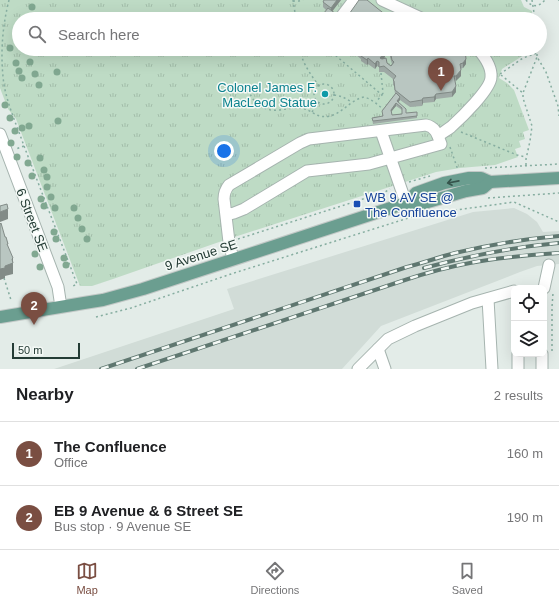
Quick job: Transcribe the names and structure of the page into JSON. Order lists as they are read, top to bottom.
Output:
{
  "streets": {
    "main road": ["9 Avenue SE"],
    "street": ["6 Street SE"]
  },
  "crossings": [
    ["6 Street SE", "9 Avenue SE"]
  ],
  "places": {
    "other": ["Colonel James F. MacLeod Statue"],
    "transit": ["WB 9 AV SE @ The Confluence"]
  },
  "scale_bar": "50 m",
  "page": {
    "search": "Search here",
    "pins": ["1", "2"],
    "scale": "50 m",
    "heading": ["Nearby", "2 results"],
    "list": [
      {
        "mark": "1",
        "name": "The Confluence",
        "note": "Office",
        "value": "160 m"
      },
      {
        "mark": "2",
        "name": "EB 9 Avenue & 6 Street SE",
        "note": "Bus stop · 9 Avenue SE",
        "value": "190 m"
      }
    ],
    "nav": ["Map", "Directions", "Saved"]
  }
}
